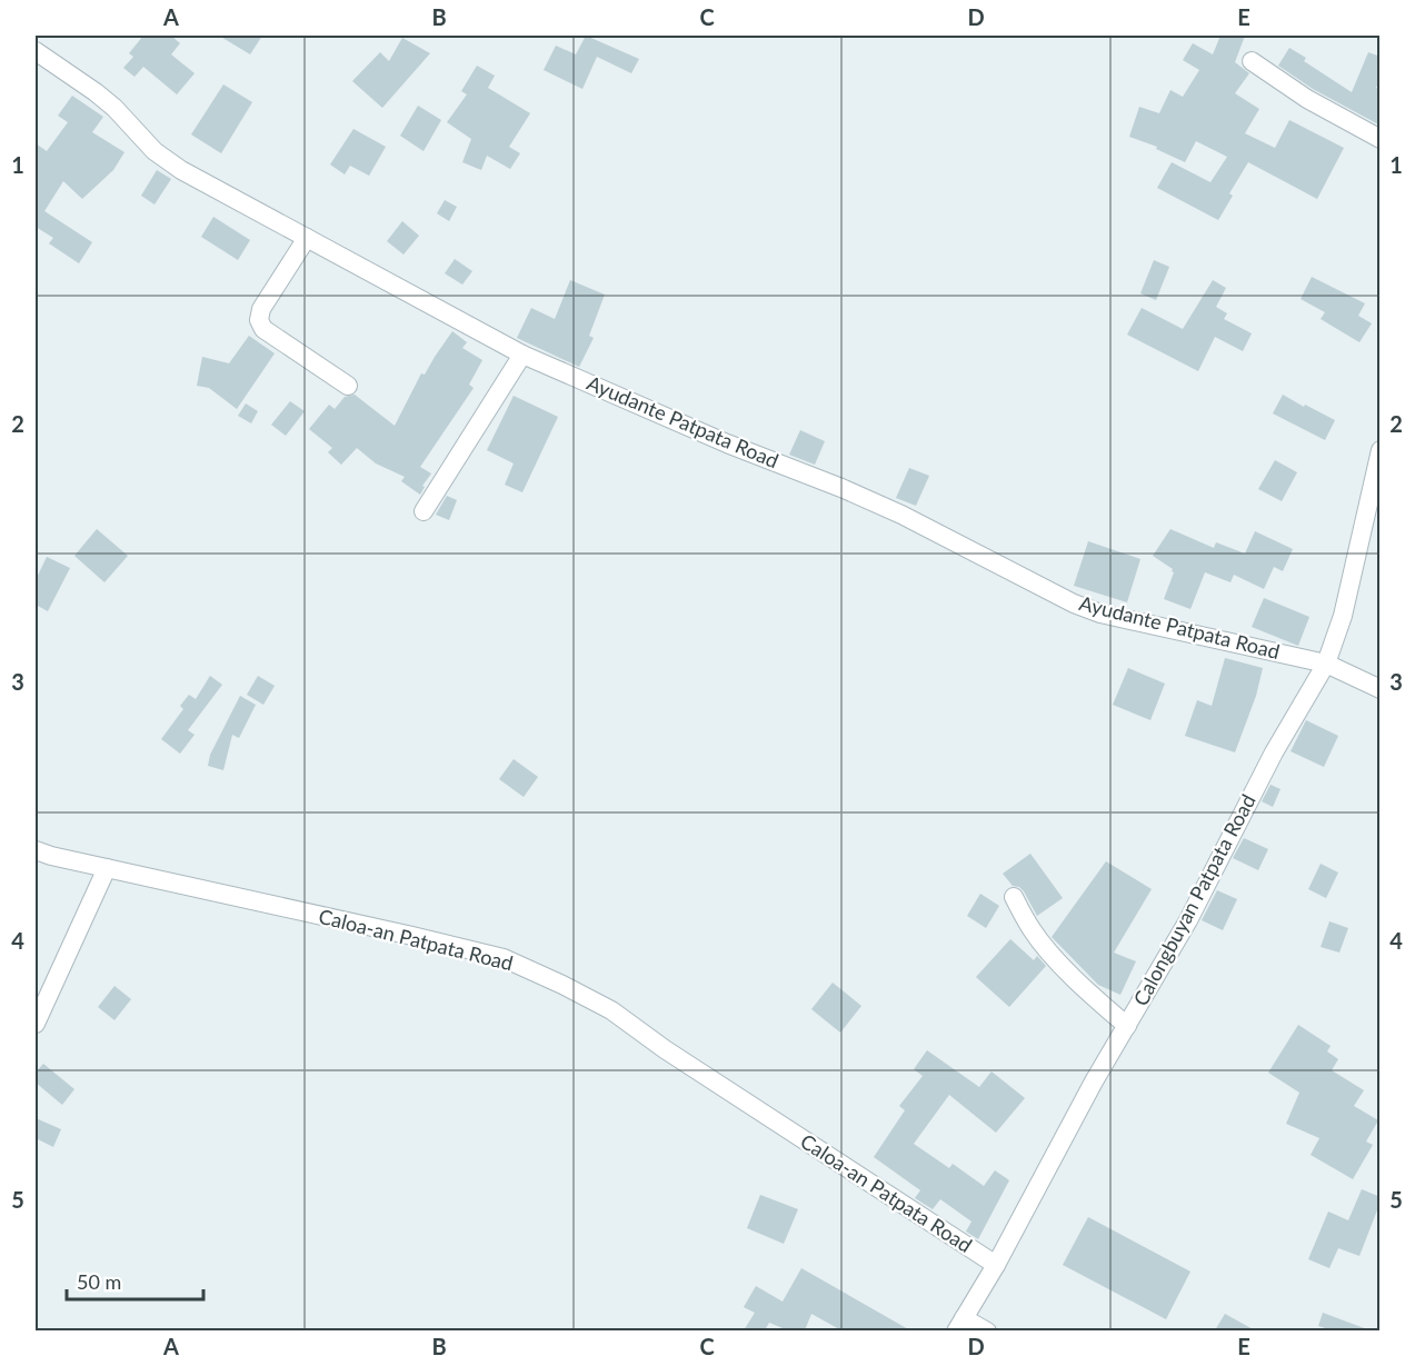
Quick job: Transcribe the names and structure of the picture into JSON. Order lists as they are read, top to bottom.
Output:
{
  "streets": {
    "street": ["Ayudante Patpata Road", "Calongbuyan Patpata Road", "Caloa-an Patpata Road"]
  },
  "crossings": [
    ["Ayudante Patpata Road", "Calongbuyan Patpata Road"],
    ["Calongbuyan Patpata Road", "Caloa-an Patpata Road"]
  ],
  "scale_bar": "50 m",
  "grid": {
    "columns": [
      "A",
      "B",
      "C",
      "D",
      "E"
    ],
    "rows": [
      "1",
      "2",
      "3",
      "4",
      "5"
    ]
  }
}
